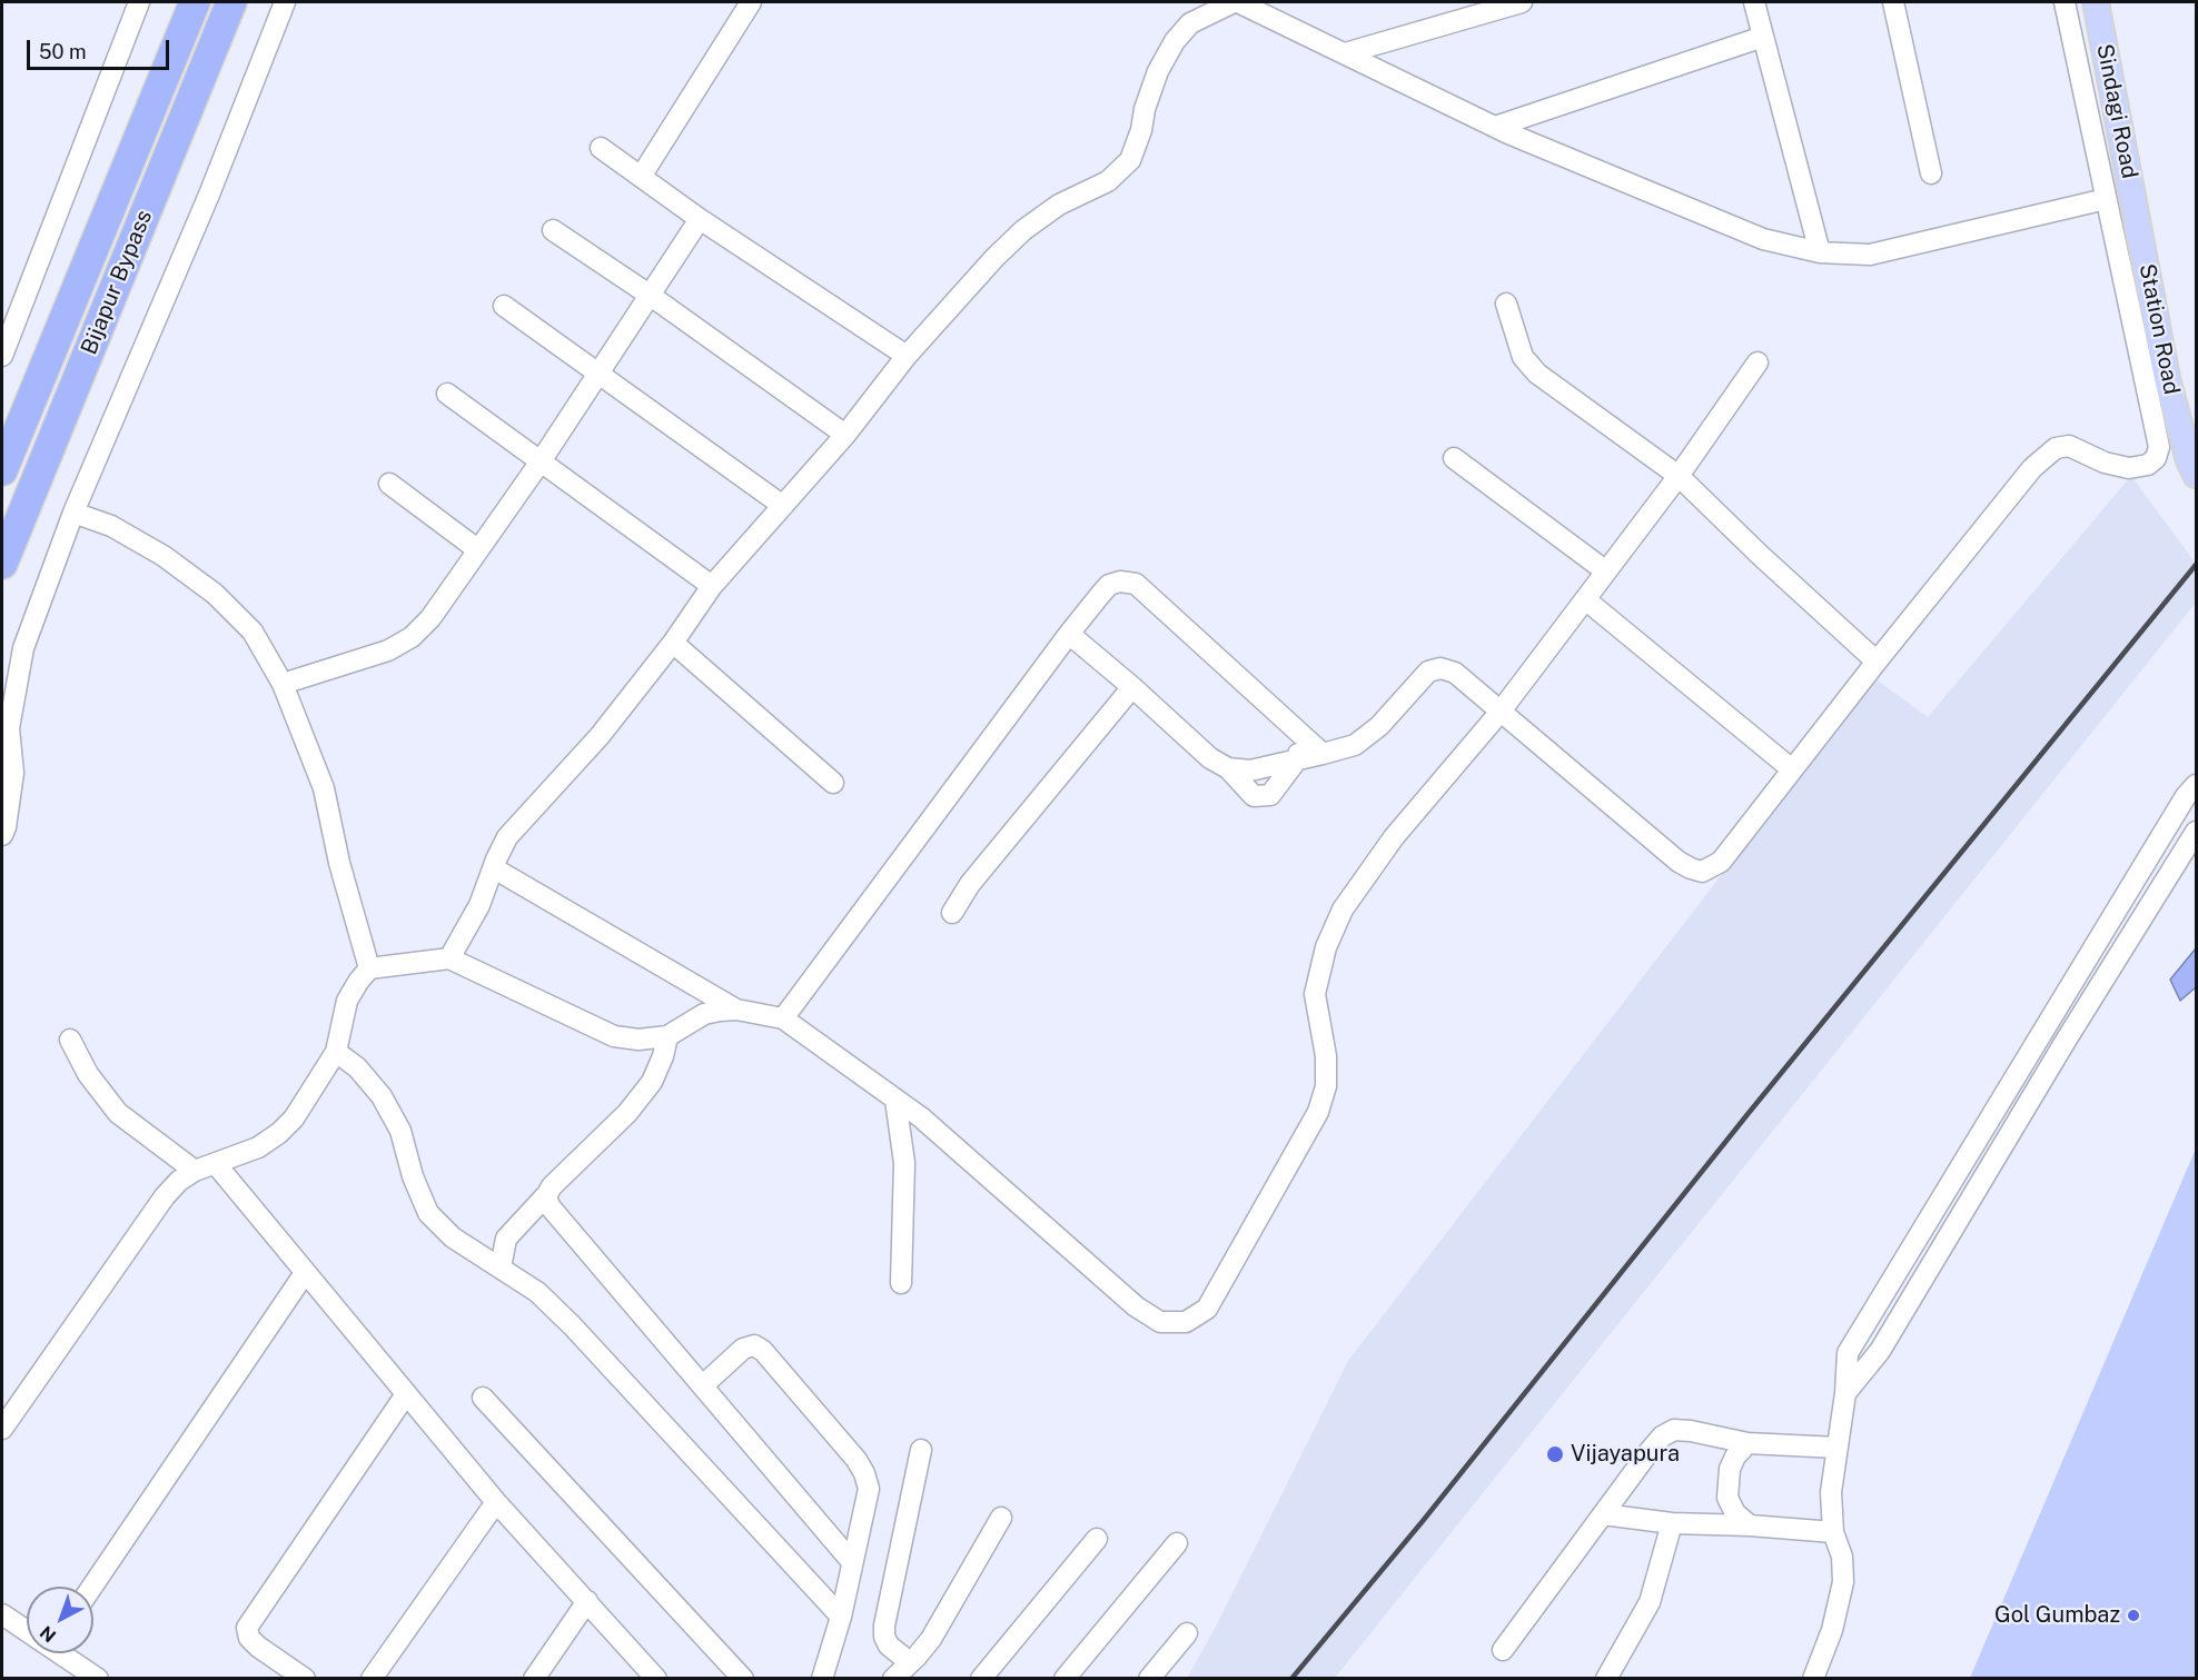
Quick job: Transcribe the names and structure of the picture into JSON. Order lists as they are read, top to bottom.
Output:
{
  "streets": {
    "highway": ["Bijapur Bypass"],
    "main road": ["Sindagi Road", "Station Road"]
  },
  "crossings": [
    ["Sindagi Road", "Station Road"]
  ],
  "places": ["Vijayapura", "Gol Gumbaz"],
  "scale_bar": "50 m",
  "north": "bottom left"
}
